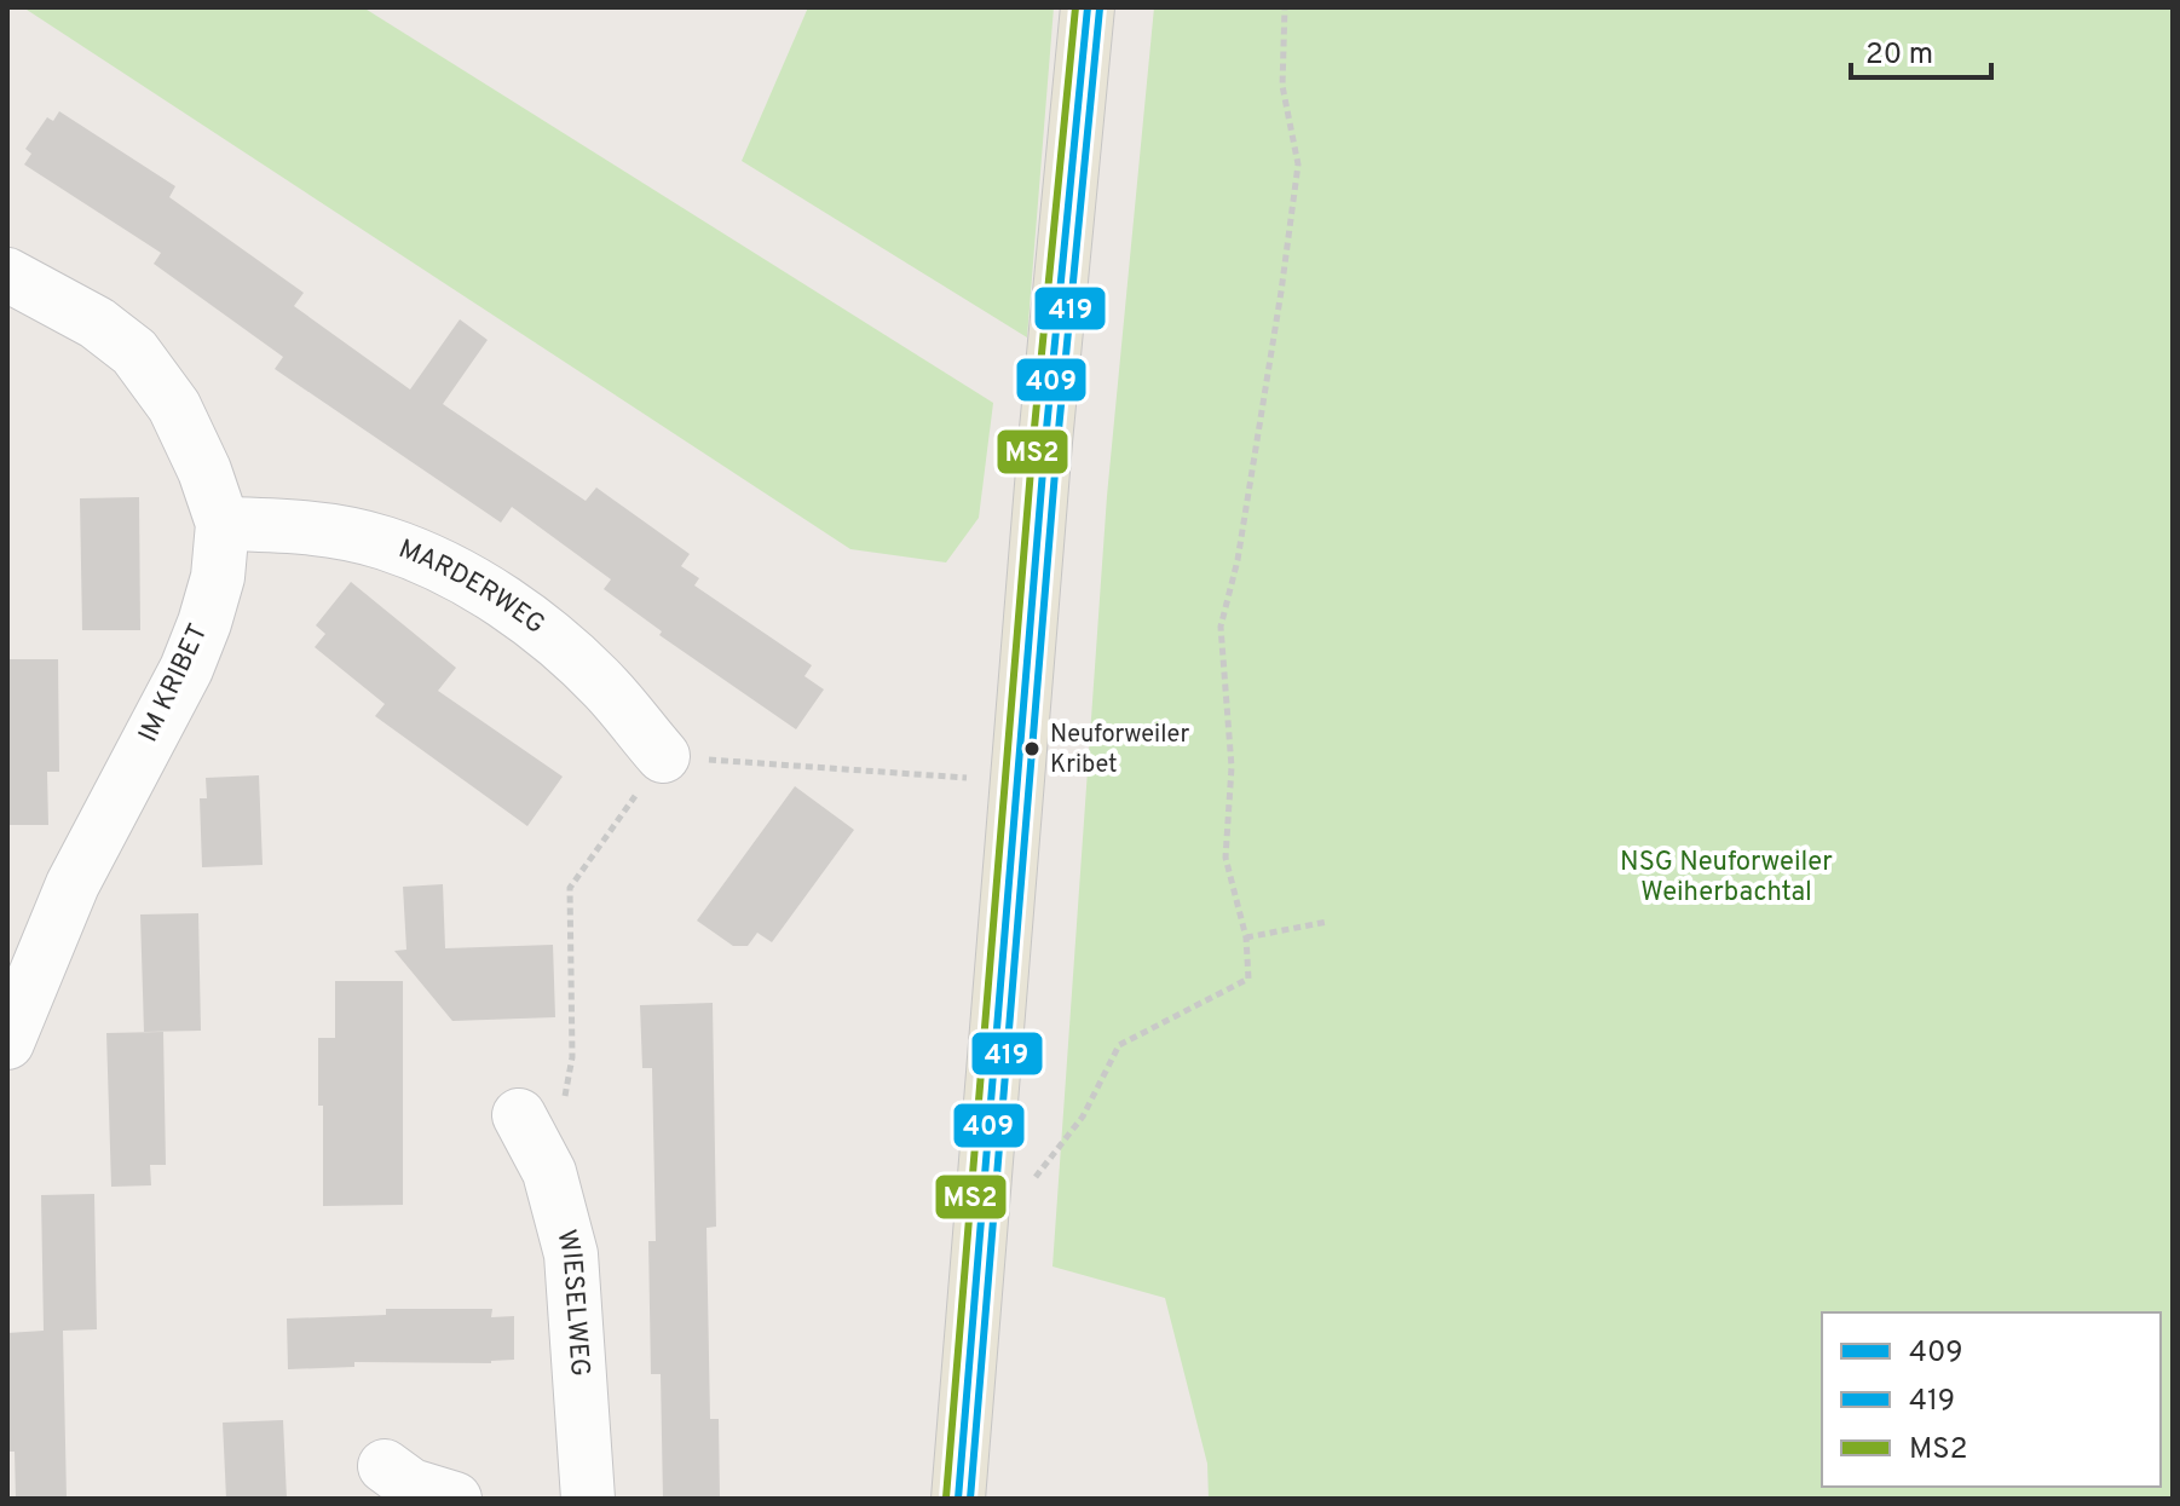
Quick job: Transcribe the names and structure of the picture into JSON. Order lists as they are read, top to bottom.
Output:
{
  "streets": {
    "street": ["MARDERWEG", "IM KRIBET", "WIESELWEG"]
  },
  "crossings": [
    ["MARDERWEG", "IM KRIBET"]
  ],
  "parks": ["NSG Neuforweiler Weiherbachtal"],
  "places": ["Neuforweiler Kribet"],
  "lines": ["transit line 409", "transit line MS2", "transit line 419"],
  "legend": ["409", "419", "MS2"],
  "scale_bar": "20 m"
}
